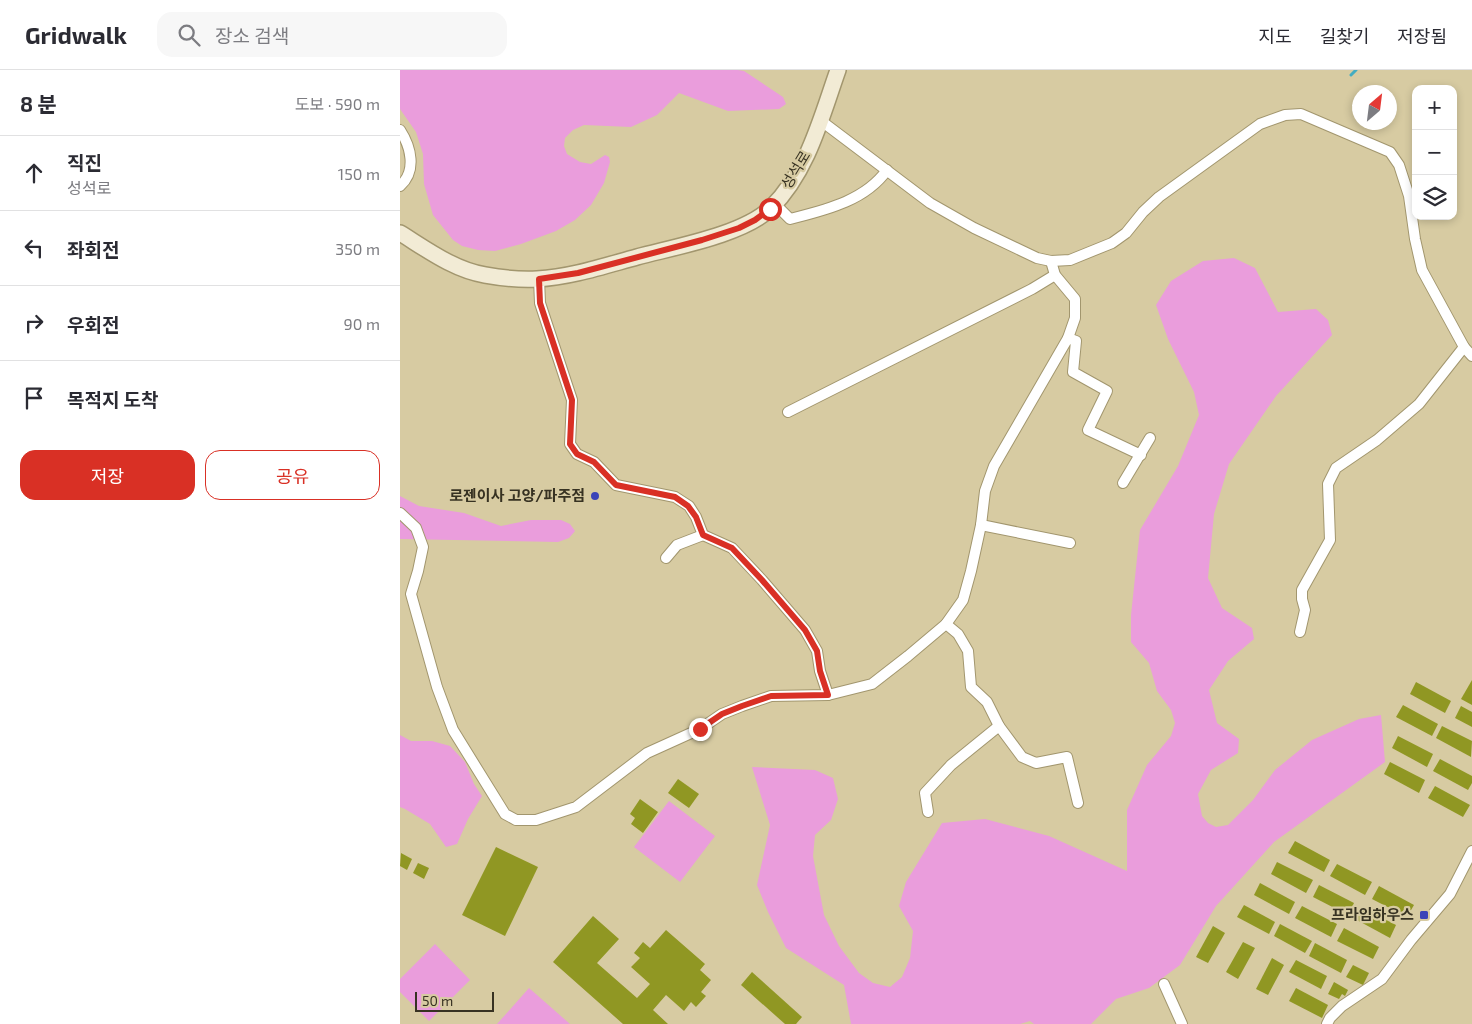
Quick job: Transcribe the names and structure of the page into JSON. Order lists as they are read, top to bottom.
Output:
{
  "streets": {
    "street": ["성석로"]
  },
  "places": {
    "other": ["로젠이사 고양/파주점"],
    "transit": ["프라임하우스"]
  },
  "scale_bar": "50 m",
  "north": "top right",
  "page": {
    "header": "Gridwalk",
    "search": "장소 검색",
    "nav": ["지도", "길찾기", "저장됨"],
    "heading": ["8 분", "도보 · 590 m"],
    "map_buttons": ["+", "−"],
    "list": [
      ["직진", "성석로", "150 m"],
      ["좌회전", "350 m"],
      ["우회전", "90 m"],
      "목적지 도착"
    ],
    "buttons": ["저장", "공유"],
    "scale": "50 m"
  }
}
